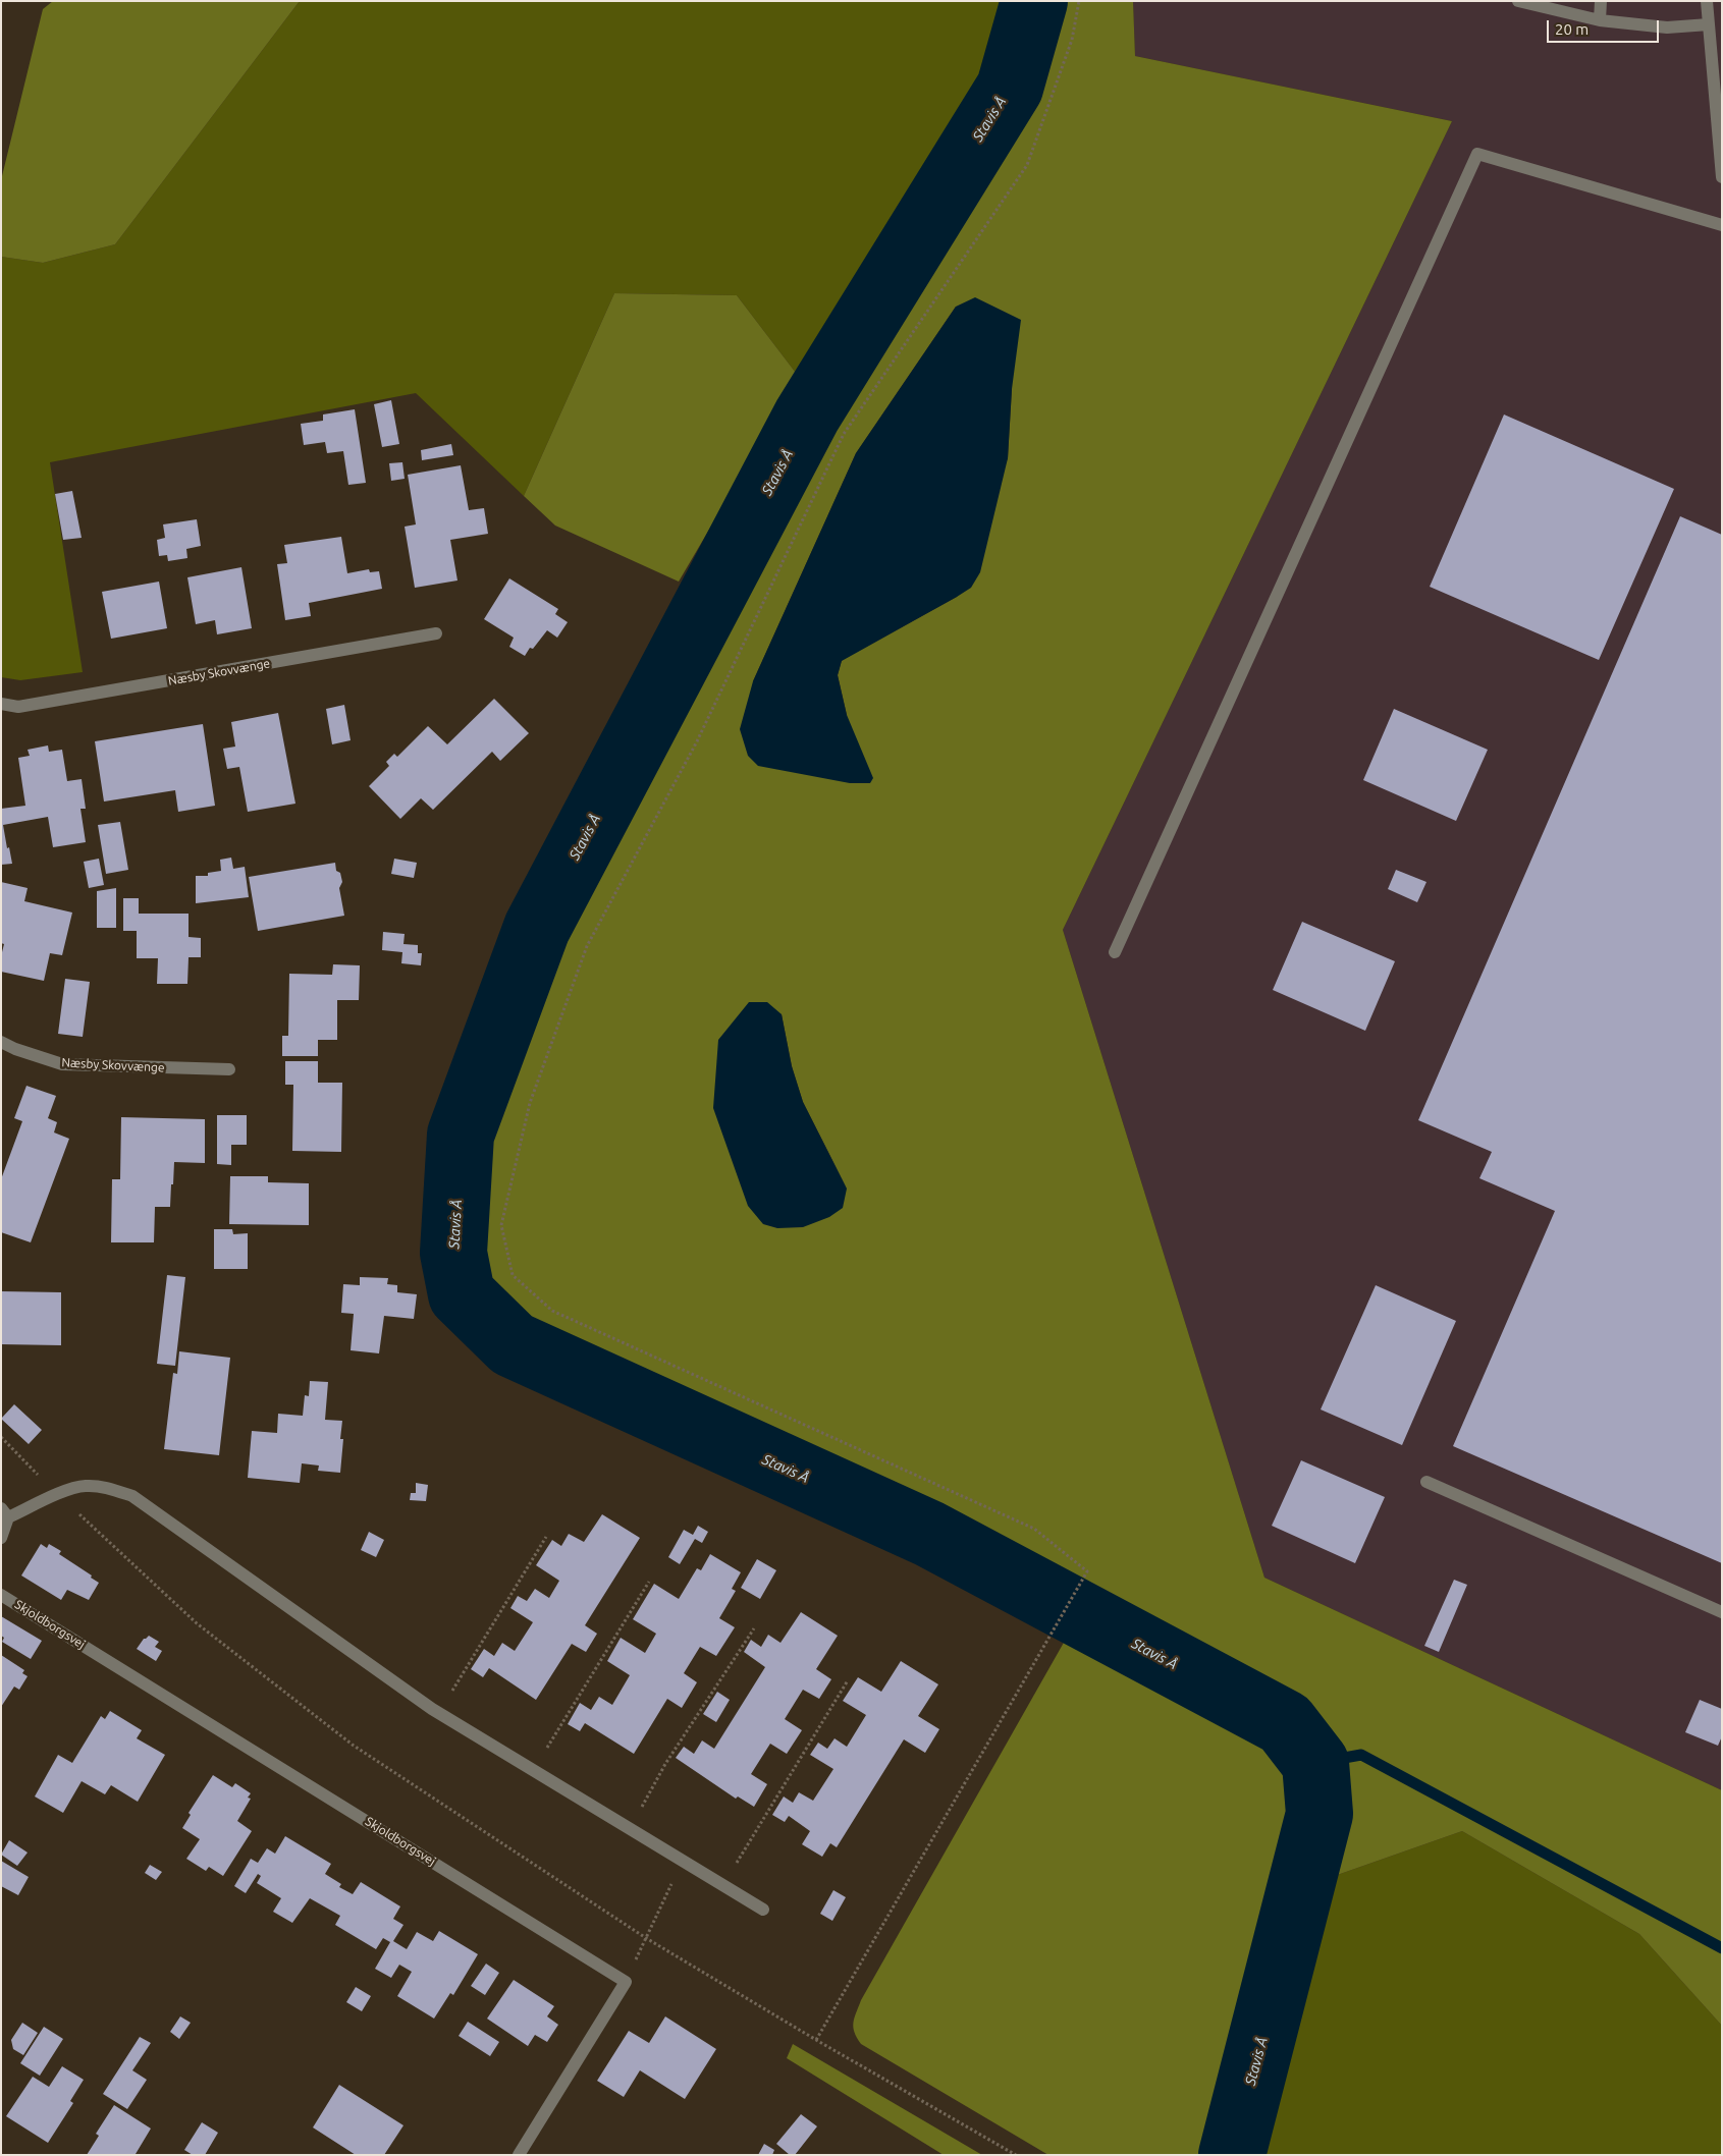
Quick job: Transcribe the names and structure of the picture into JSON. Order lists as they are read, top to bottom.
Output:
{
  "streets": {
    "street": ["Næsby Skovvænge", "Skjoldborgsvej"]
  },
  "water": ["Stavis Å"],
  "scale_bar": "20 m"
}
